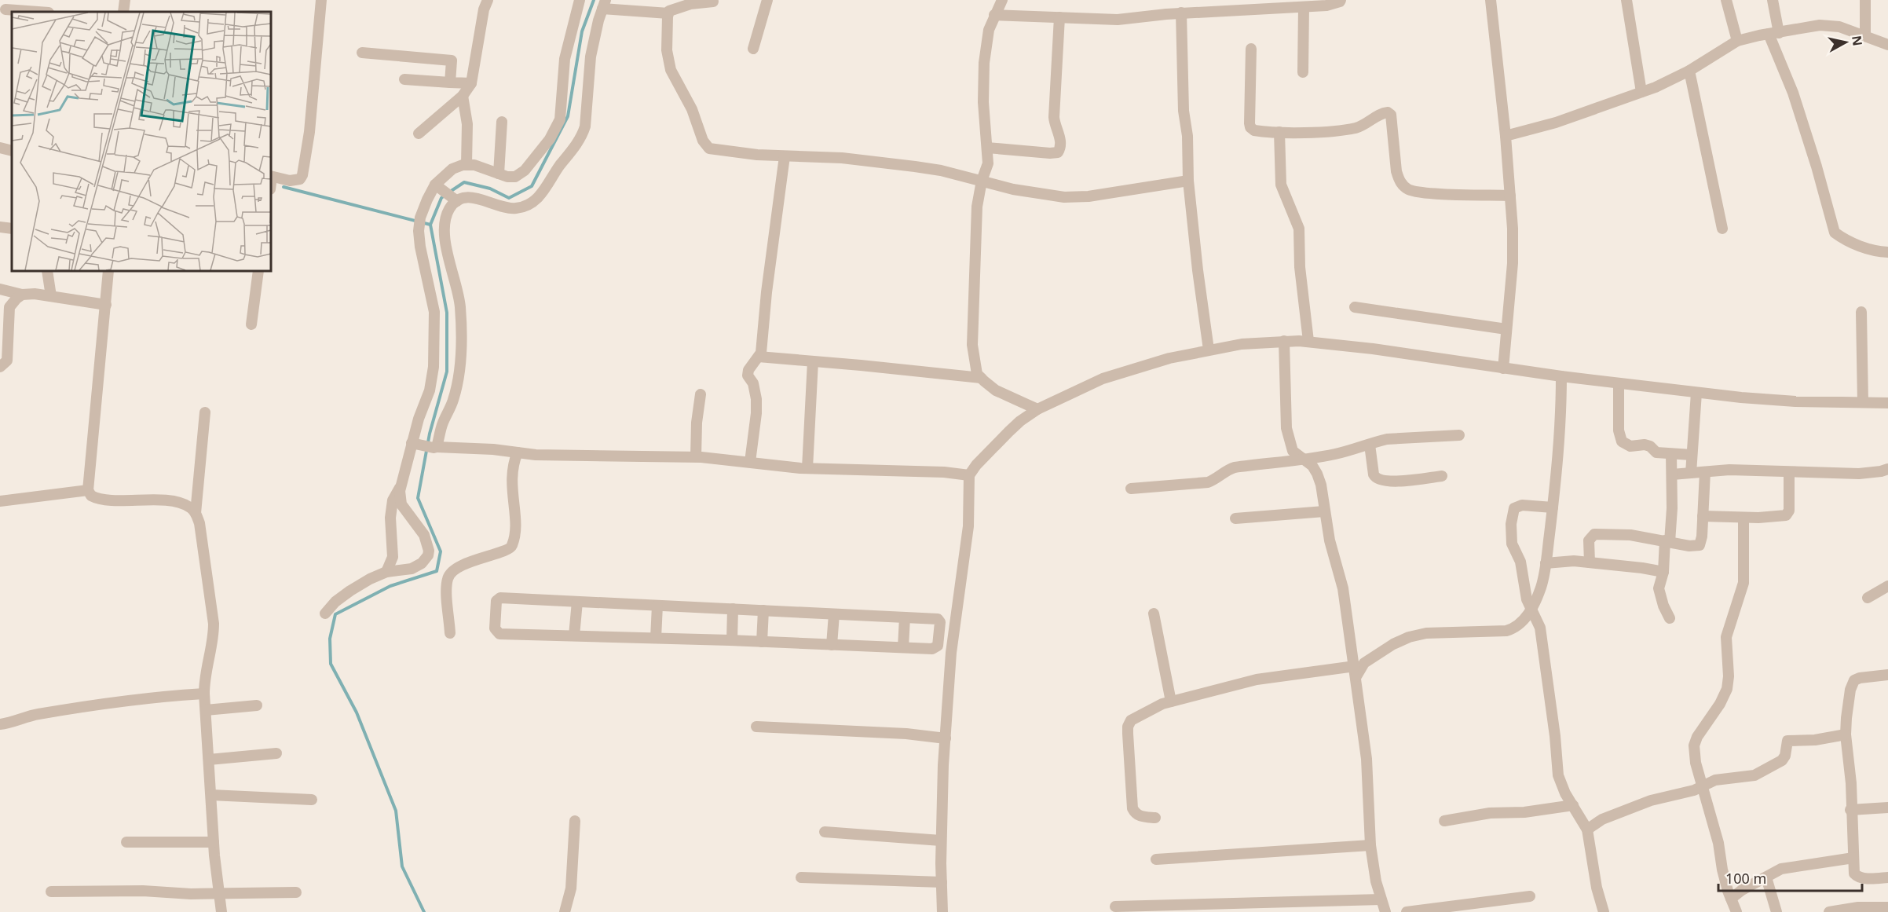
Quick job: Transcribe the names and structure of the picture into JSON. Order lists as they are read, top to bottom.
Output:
{
  "scale_bar": "100 m",
  "north": "right"
}
